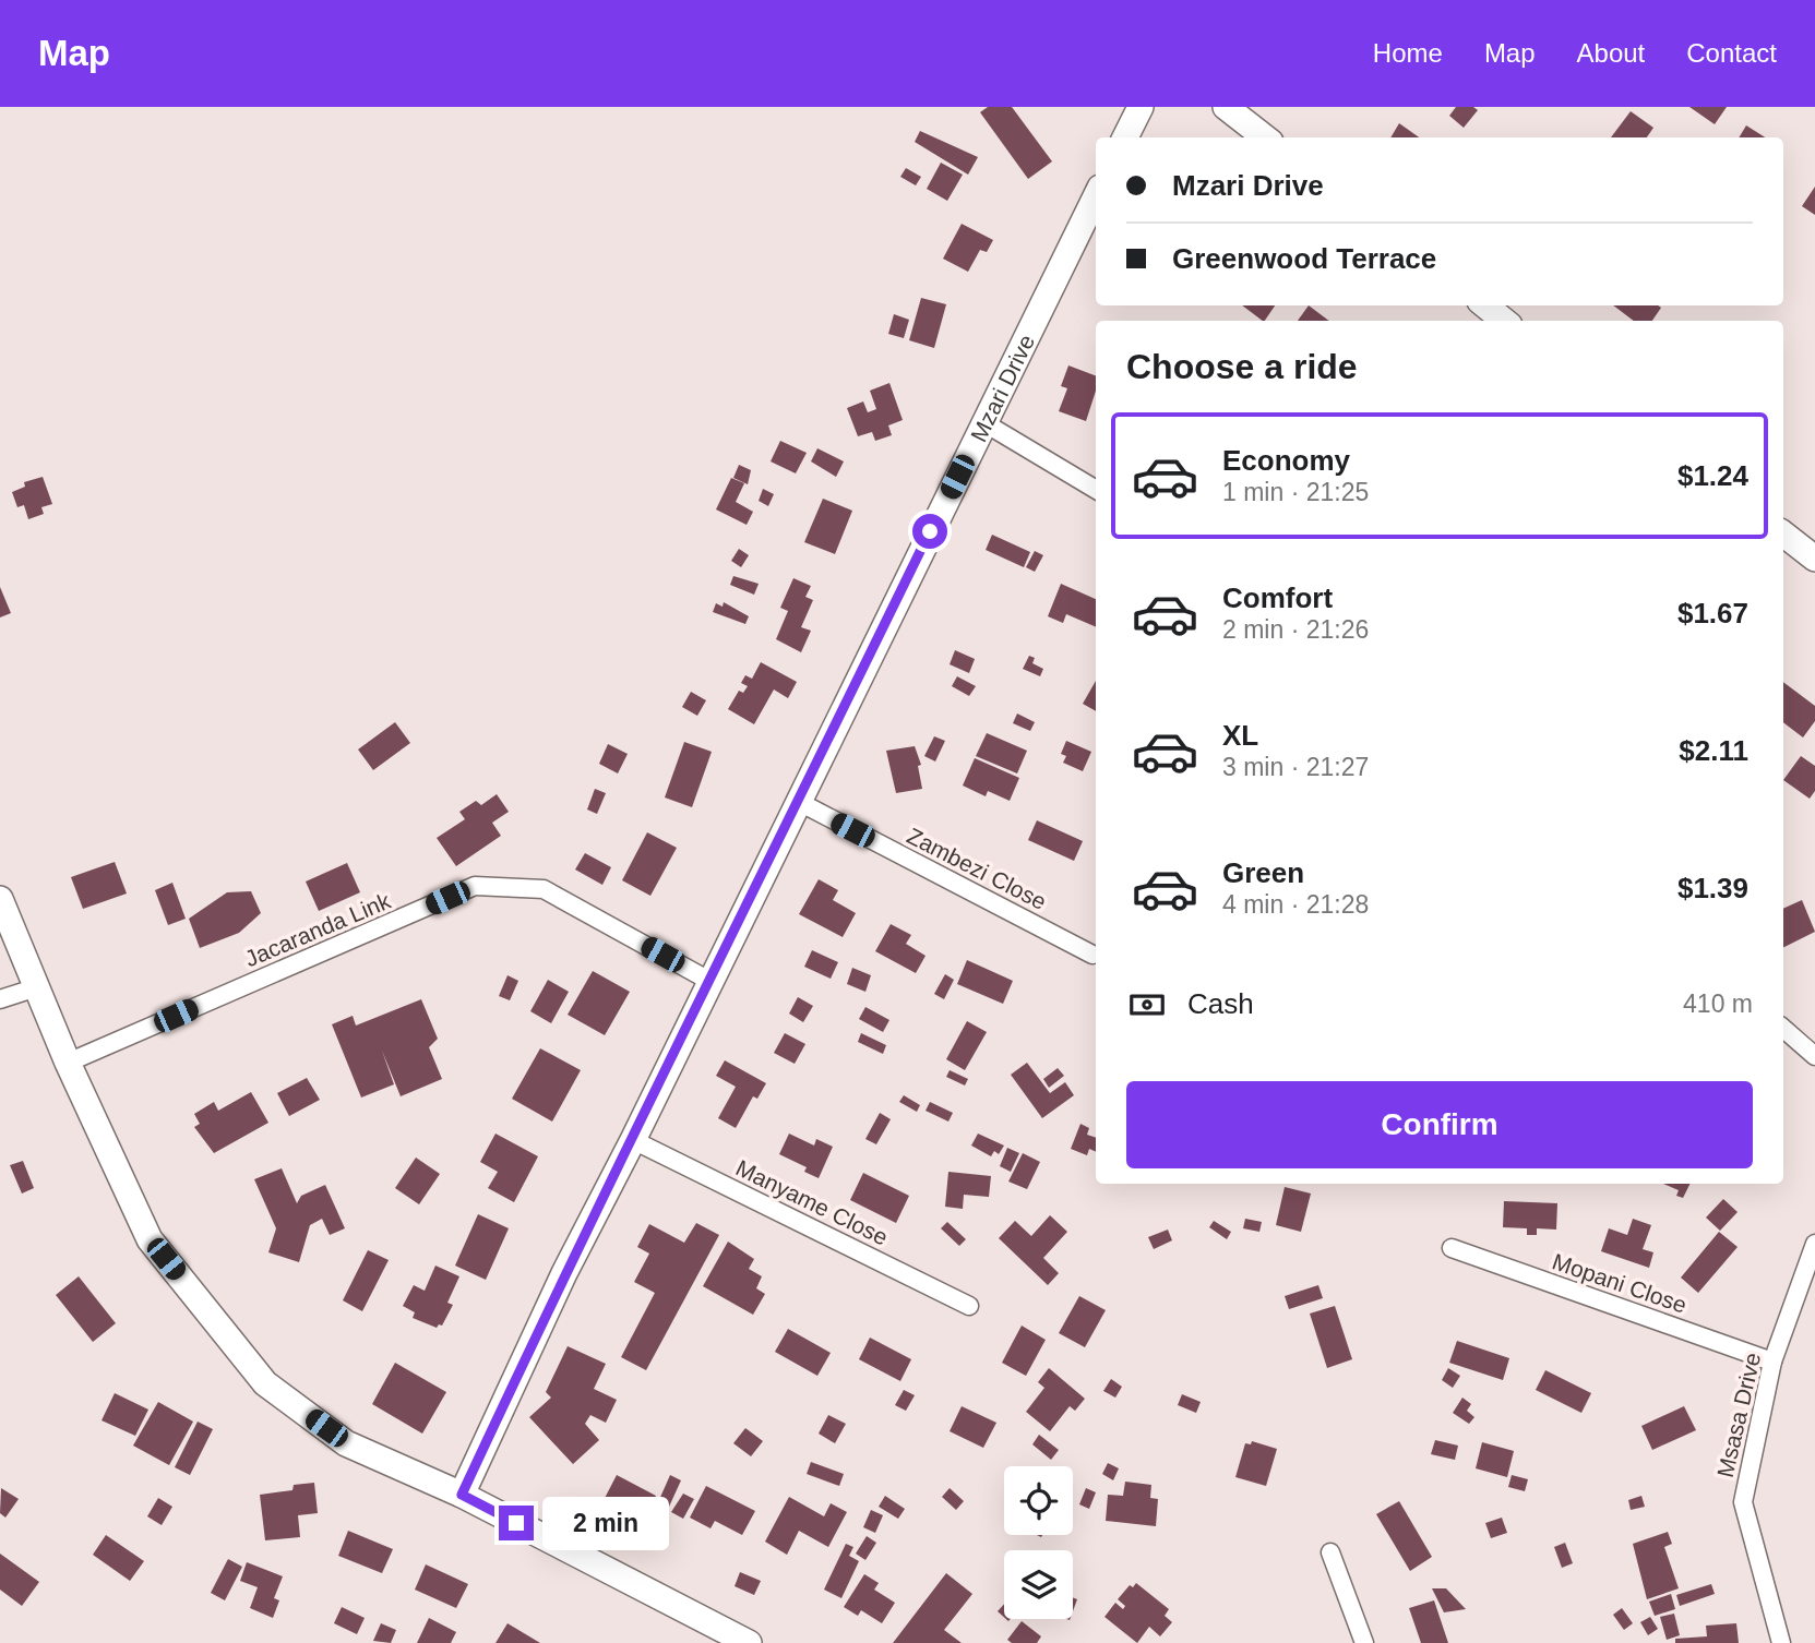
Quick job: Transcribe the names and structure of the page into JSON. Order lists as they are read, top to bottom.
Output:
{
  "streets": {
    "street": [
      "Mzari Drive",
      "Zambezi Close",
      "Jacaranda Link",
      "Manyame Close",
      "Mopani Close",
      "Msasa Drive"
    ]
  },
  "crossings": [
    ["Mzari Drive", "Zambezi Close"],
    ["Mzari Drive", "Jacaranda Link"],
    ["Mzari Drive", "Manyame Close"],
    ["Mopani Close", "Msasa Drive"]
  ],
  "page": {
    "header": "Map",
    "nav": [
      "Home",
      "Map",
      "About",
      "Contact"
    ],
    "banner": ["Mzari Drive", "Greenwood Terrace"],
    "heading": "Choose a ride",
    "list": [
      {
        "name": "Economy",
        "note": "1 min · 21:25",
        "value": "$1.24"
      },
      {
        "name": "Comfort",
        "note": "2 min · 21:26",
        "value": "$1.67"
      },
      {
        "name": "XL",
        "note": "3 min · 21:27",
        "value": "$2.11"
      },
      {
        "name": "Green",
        "note": "4 min · 21:28",
        "value": "$1.39"
      }
    ],
    "pay": ["Cash", "410 m"],
    "buttons": "Confirm",
    "bubble": "2 min"
  }
}
